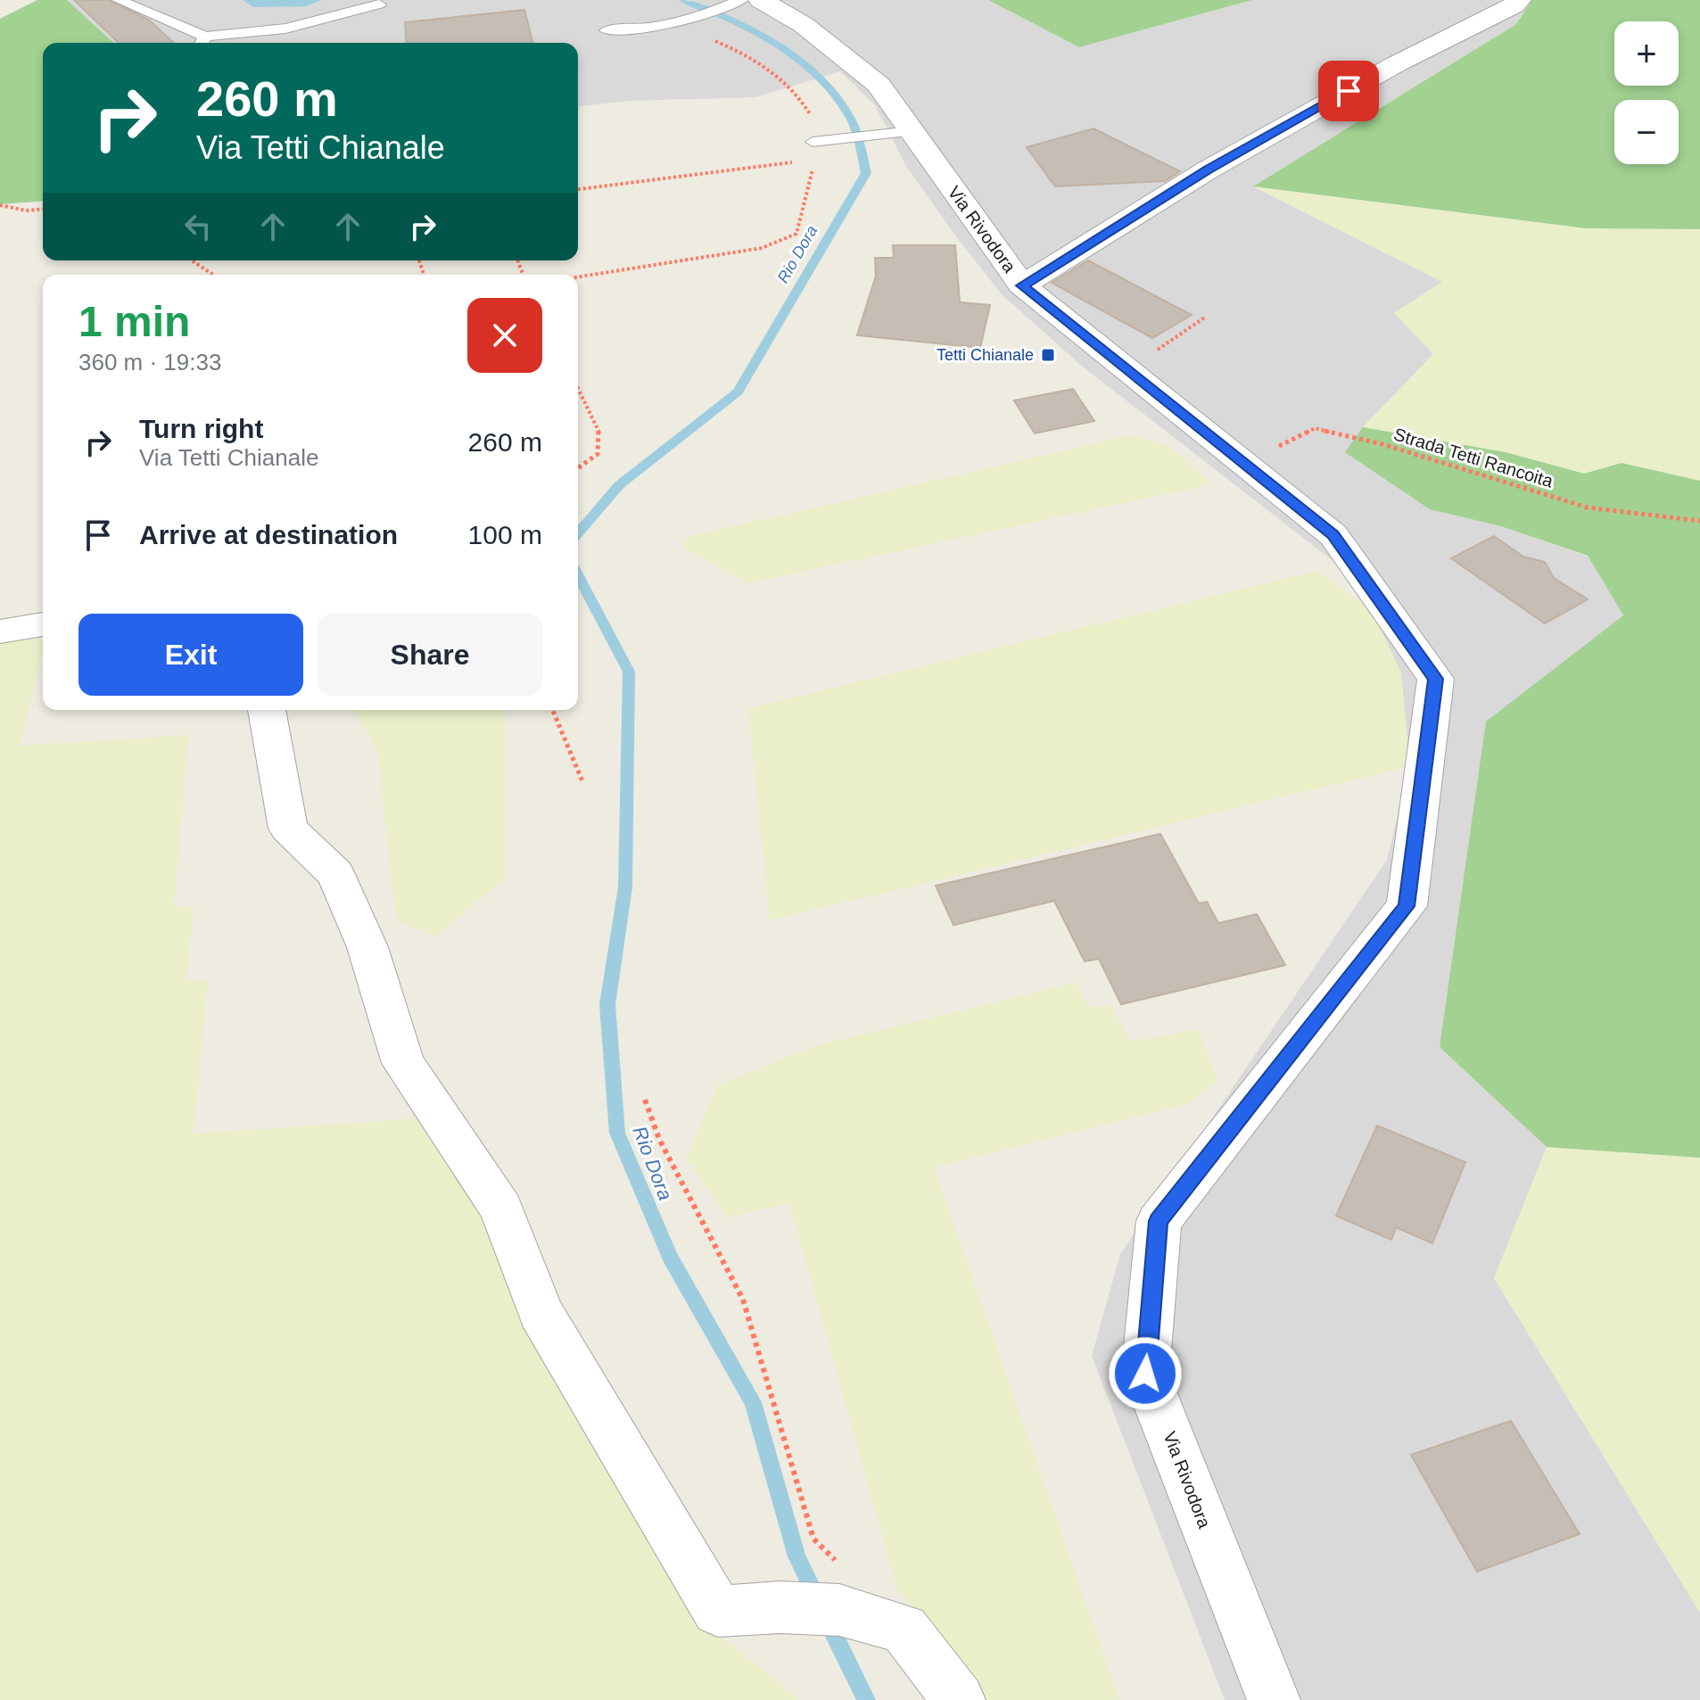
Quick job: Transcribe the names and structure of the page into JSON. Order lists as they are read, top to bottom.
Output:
{
  "streets": {
    "street": ["Via Rivodora"],
    "path": ["Strada Tetti Rancoita"]
  },
  "crossings": [
    ["Via Rivodora", "Strada Tetti Rancoita"]
  ],
  "water": ["Rio Dora"],
  "places": {
    "transit": ["Tetti Chianale"]
  },
  "page": {
    "map_buttons": ["+", "−"],
    "turn": ["260 m", "Via Tetti Chianale"],
    "heading": ["1 min", "360 m · 19:33"],
    "list": [
      {
        "name": "Turn right",
        "note": "Via Tetti Chianale",
        "value": "260 m"
      },
      {
        "name": "Arrive at destination",
        "value": "100 m"
      }
    ],
    "buttons": ["Exit", "Share"]
  }
}
